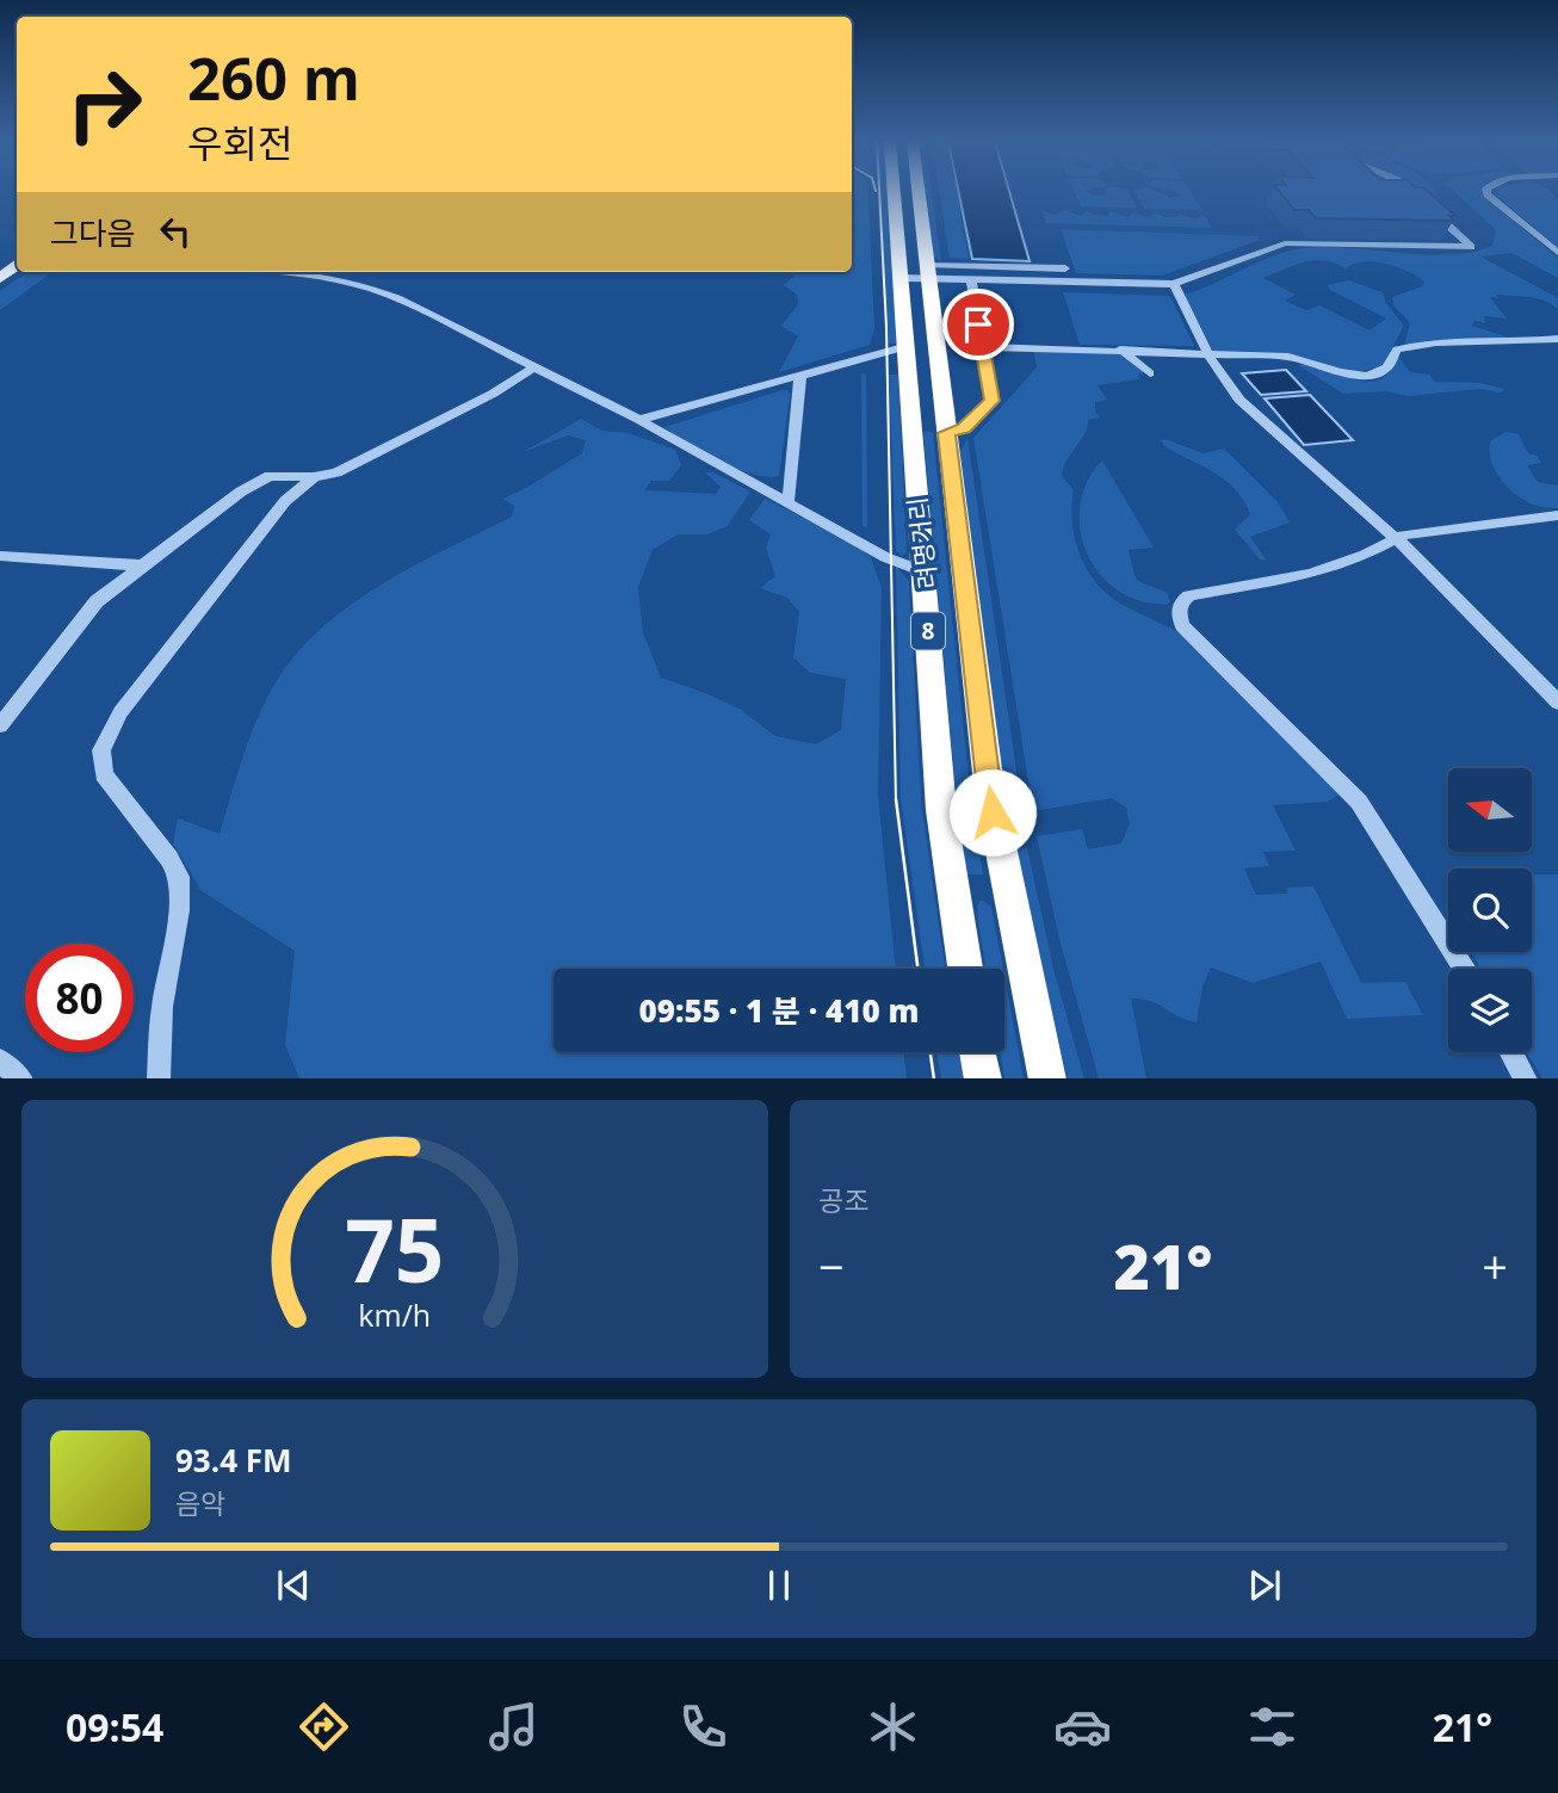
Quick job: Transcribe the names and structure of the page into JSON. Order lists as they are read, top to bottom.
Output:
{
  "streets": {
    "highway": ["려명거리", "8"]
  },
  "north": "left",
  "page": {
    "turn": ["260 m", "우회전"],
    "then": "그다음",
    "limit": "80",
    "trip": "09:55 · 1 분 · 410 m",
    "tile": "공조",
    "heat": ["−", "21°", "+"],
    "song": ["93.4 FM", "음악"],
    "tabs": ["09:54", "21°"],
    "gauge": ["75", "km/h"]
  }
}
